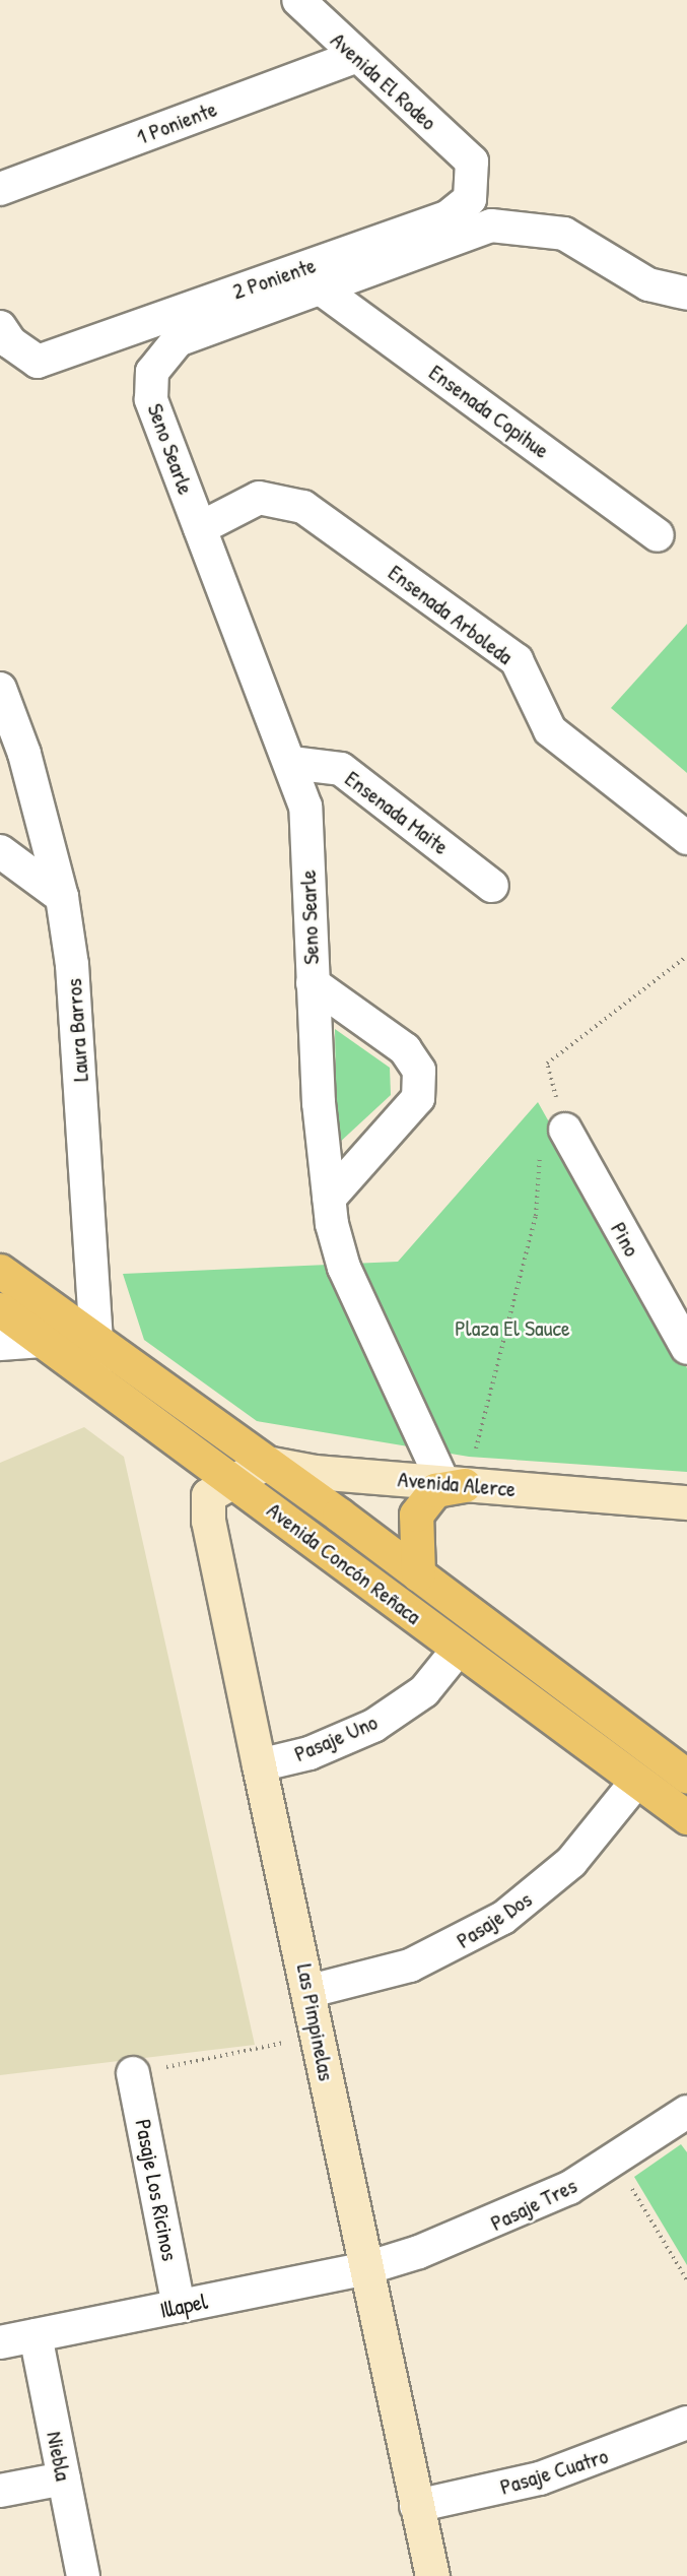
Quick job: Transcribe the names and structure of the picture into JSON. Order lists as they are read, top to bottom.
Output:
{
  "streets": {
    "main road": ["Avenida Concón Reñaca"],
    "street": [
      "Avenida El Rodeo",
      "1 Poniente",
      "2 Poniente",
      "Ensenada Copihue",
      "Seno Searle",
      "Ensenada Arboleda",
      "Ensenada Maite",
      "Laura Barros",
      "Pino",
      "Avenida Alerce",
      "Pasaje Uno",
      "Pasaje Dos",
      "Las Pimpinelas",
      "Pasaje Los Ricinos",
      "Pasaje Tres",
      "Illapel",
      "Niebla",
      "Pasaje Cuatro"
    ]
  },
  "crossings": [
    ["Avenida El Rodeo", "1 Poniente"],
    ["Avenida El Rodeo", "2 Poniente"],
    ["Ensenada Copihue", "Seno Searle"],
    ["Seno Searle", "Ensenada Arboleda"],
    ["Seno Searle", "Ensenada Maite"],
    ["Seno Searle", "Avenida Alerce"],
    ["Laura Barros", "Avenida Concón Reñaca"],
    ["Avenida Alerce", "Avenida Concón Reñaca"],
    ["Avenida Concón Reñaca", "Pasaje Uno"],
    ["Avenida Concón Reñaca", "Pasaje Dos"],
    ["Avenida Concón Reñaca", "Las Pimpinelas"],
    ["Pasaje Uno", "Las Pimpinelas"],
    ["Pasaje Dos", "Las Pimpinelas"],
    ["Las Pimpinelas", "Pasaje Tres"],
    ["Las Pimpinelas", "Illapel"],
    ["Las Pimpinelas", "Pasaje Cuatro"],
    ["Pasaje Los Ricinos", "Illapel"],
    ["Pasaje Tres", "Illapel"],
    ["Illapel", "Niebla"]
  ],
  "parks": ["Plaza El Sauce"]
}
